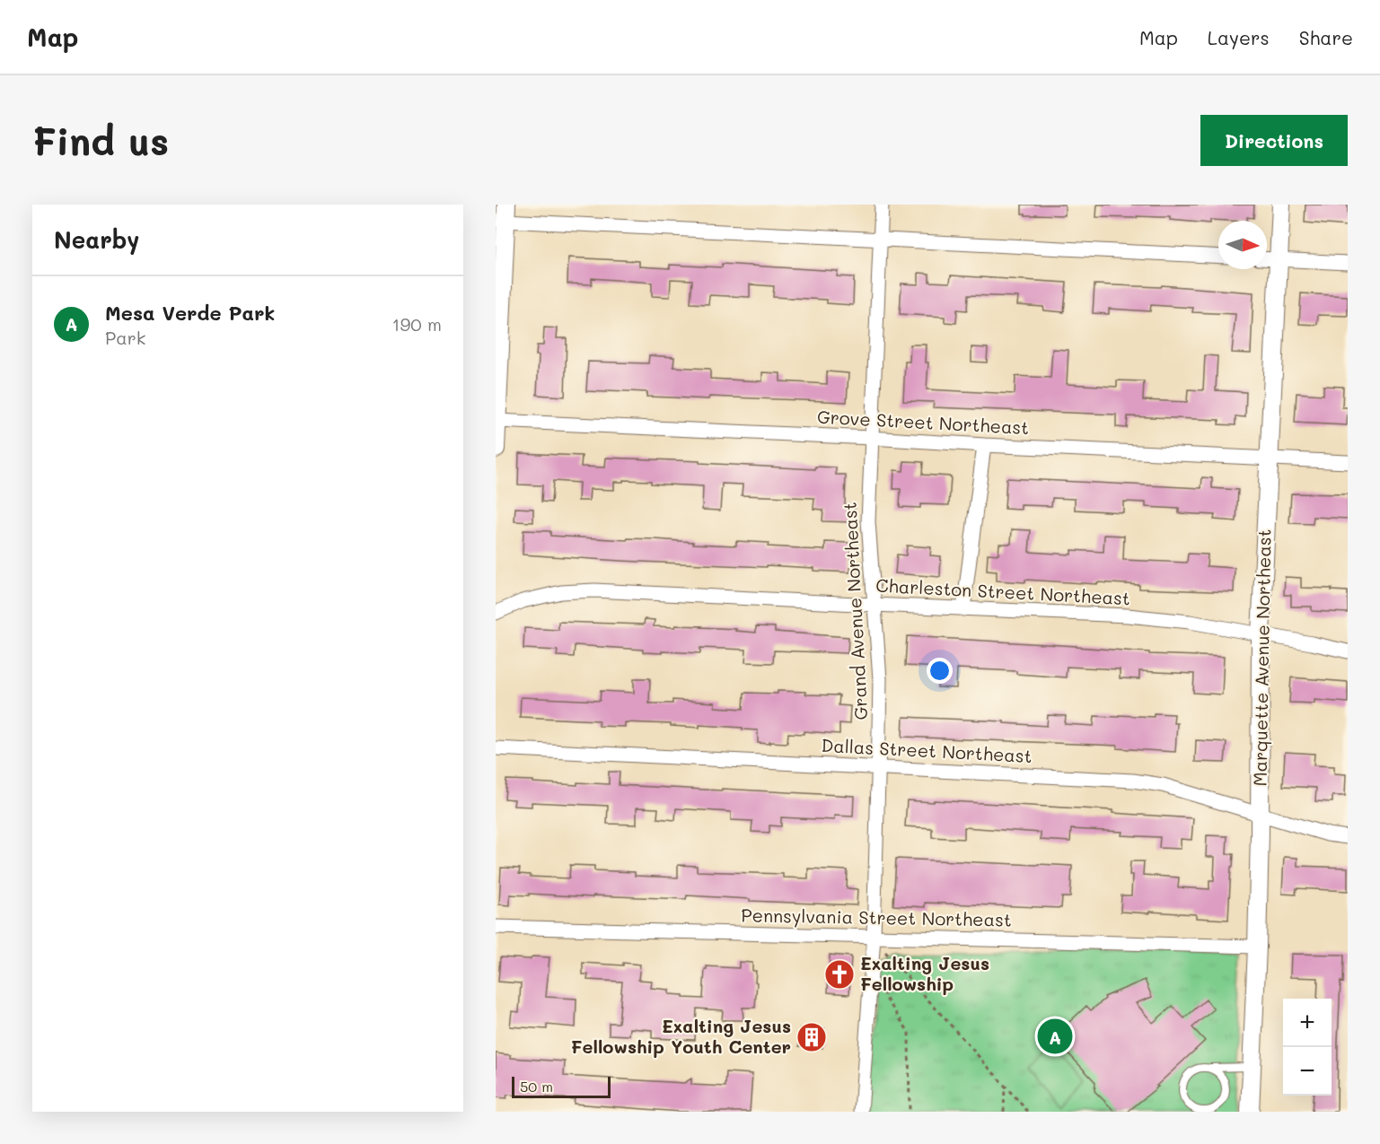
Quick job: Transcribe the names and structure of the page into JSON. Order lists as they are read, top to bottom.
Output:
{
  "streets": {
    "street": [
      "Grove Street Northeast",
      "Charleston Street Northeast",
      "Grand Avenue Northeast",
      "Marquette Avenue Northeast",
      "Dallas Street Northeast",
      "Pennsylvania Street Northeast"
    ]
  },
  "crossings": [
    ["Grove Street Northeast", "Grand Avenue Northeast"],
    ["Grove Street Northeast", "Marquette Avenue Northeast"],
    ["Charleston Street Northeast", "Grand Avenue Northeast"],
    ["Charleston Street Northeast", "Marquette Avenue Northeast"],
    ["Grand Avenue Northeast", "Dallas Street Northeast"],
    ["Grand Avenue Northeast", "Pennsylvania Street Northeast"],
    ["Marquette Avenue Northeast", "Dallas Street Northeast"],
    ["Marquette Avenue Northeast", "Pennsylvania Street Northeast"]
  ],
  "places": {
    "church": ["Exalting Jesus Fellowship"],
    "building": ["Exalting Jesus Fellowship Youth Center"]
  },
  "scale_bar": "50 m",
  "north": "right",
  "page": {
    "header": "Map",
    "nav": ["Map", "Layers", "Share"],
    "buttons": "Directions",
    "title": "Find us",
    "heading": "Nearby",
    "list": [
      {
        "mark": "A",
        "name": "Mesa Verde Park",
        "note": "Park",
        "value": "190 m"
      }
    ],
    "map_buttons": ["+", "−"],
    "pins": "A",
    "scale": "50 m"
  }
}
